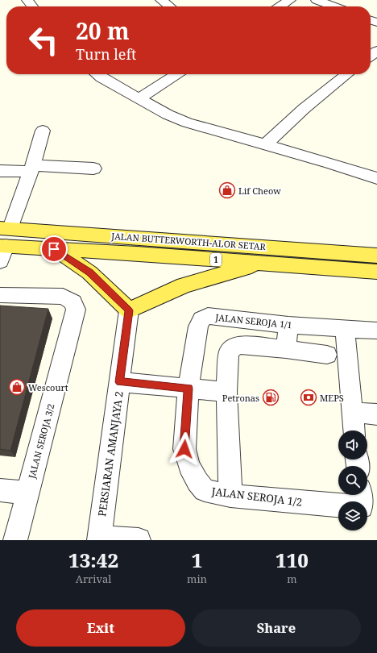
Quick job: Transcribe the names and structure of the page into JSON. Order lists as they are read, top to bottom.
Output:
{
  "streets": {
    "main road": ["JALAN BUTTERWORTH-ALOR SETAR", "1"],
    "street": [
      "JALAN SEROJA 1/1",
      "JALAN SEROJA 3/2",
      "PERSIARAN AMANJAYA 2",
      "JALAN SEROJA 1/2"
    ]
  },
  "crossings": [
    ["JALAN SEROJA 1/1", "JALAN SEROJA 1/2"]
  ],
  "places": {
    "shop": ["Lif Cheow", "Wescourt"],
    "fuel station": ["Petronas"],
    "bank": ["MEPS"]
  },
  "page": {
    "turn": ["20 m", "Turn left"],
    "eta": [
      "13:42",
      "Arrival",
      "1",
      "min",
      "110",
      "m"
    ],
    "buttons": ["Exit", "Share"]
  }
}
